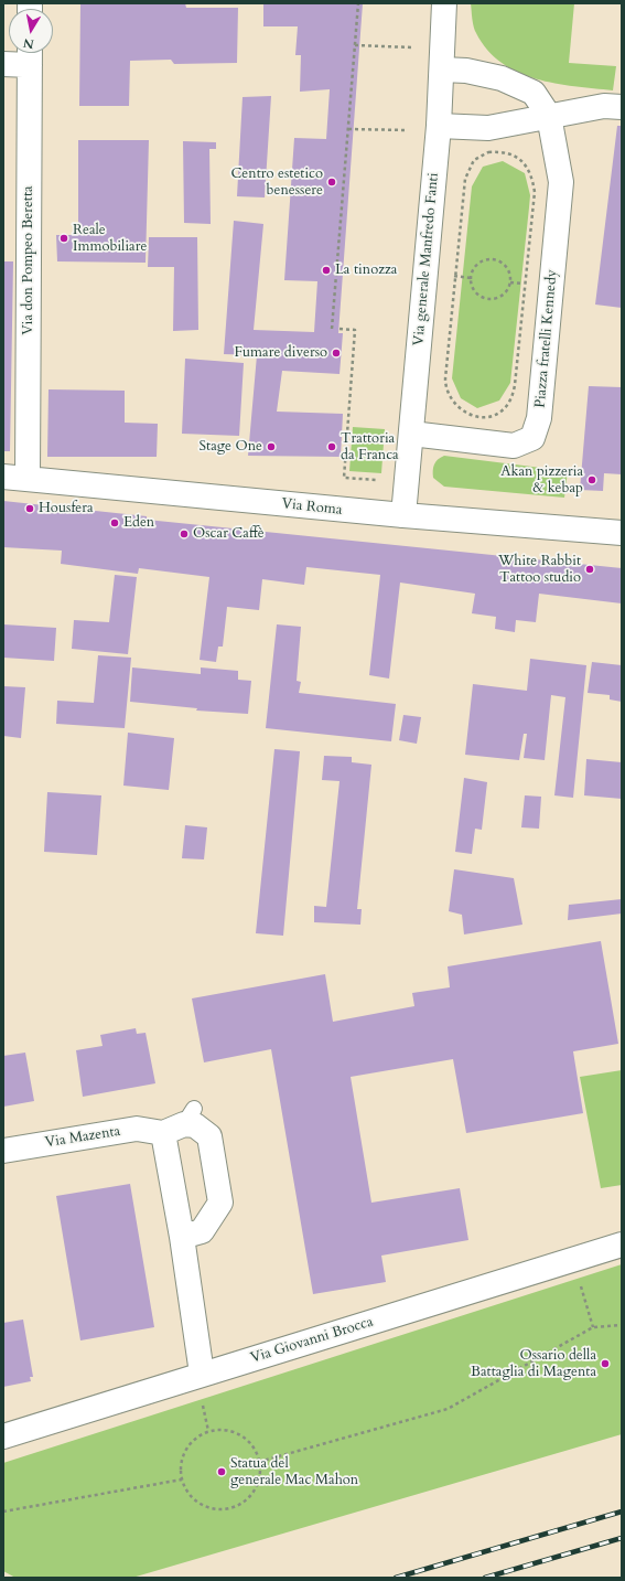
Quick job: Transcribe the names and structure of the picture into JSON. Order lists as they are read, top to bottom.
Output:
{
  "streets": {
    "street": [
      "Via generale Manfredo Fanti",
      "Via don Pompeo Beretta",
      "Piazza fratelli Kennedy",
      "Via Roma",
      "Via Mazenta",
      "Via Giovanni Brocca"
    ]
  },
  "crossings": [
    ["Via generale Manfredo Fanti", "Piazza fratelli Kennedy"],
    ["Via generale Manfredo Fanti", "Via Roma"],
    ["Via don Pompeo Beretta", "Via Roma"]
  ],
  "places": [
    "Centro estetico benessere",
    "Reale Immobiliare",
    "La tinozza",
    "Fumare diverso",
    "Stage One",
    "Trattoria da Franca",
    "Akan pizzeria & kebap",
    "Housfera",
    "Eden",
    "Oscar Caffè",
    "White Rabbit Tattoo studio",
    "Ossario della Battaglia di Magenta",
    "Statua del generale Mac Mahon"
  ],
  "north": "bottom"
}
